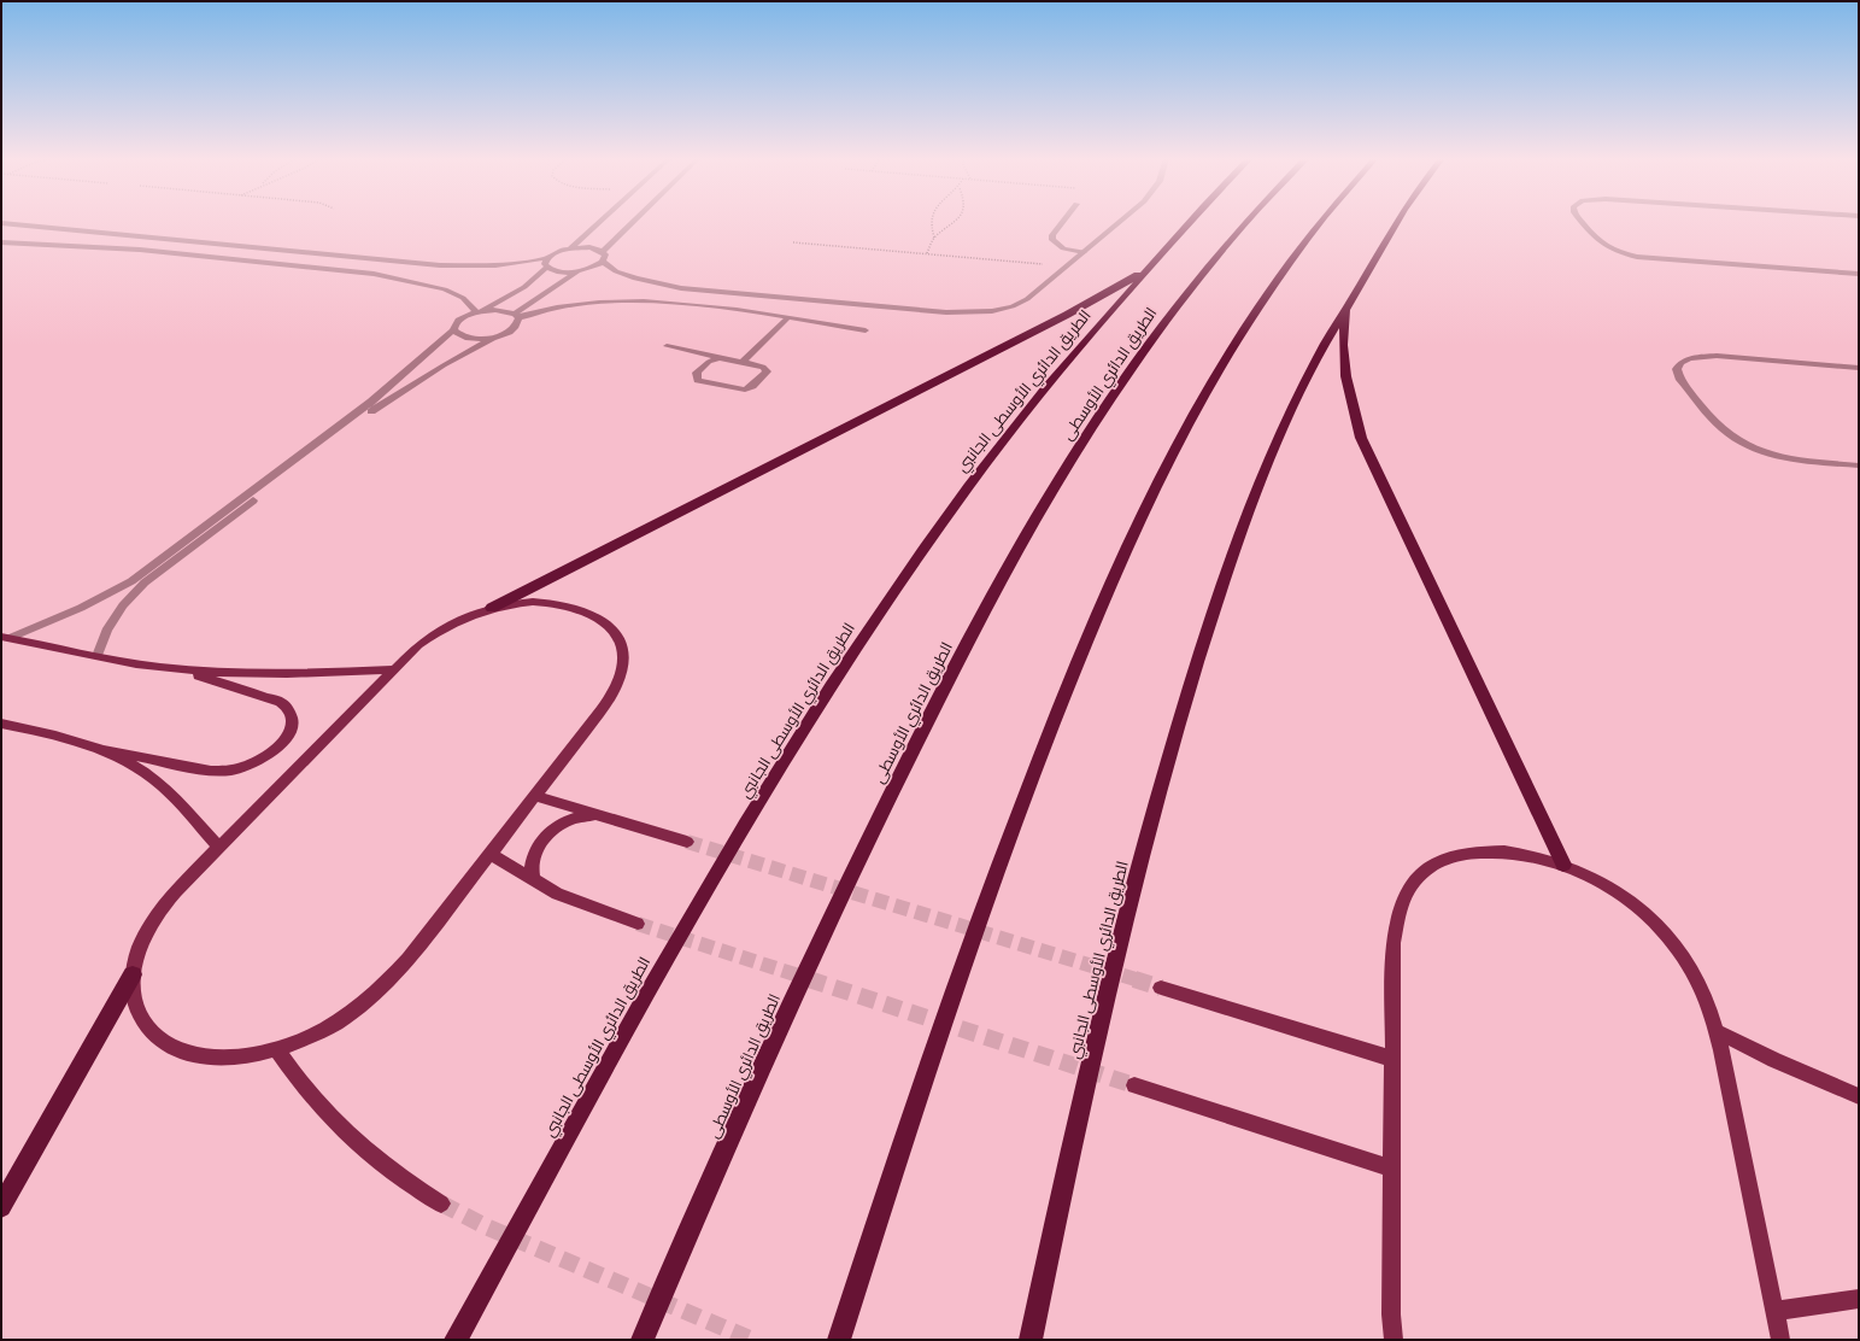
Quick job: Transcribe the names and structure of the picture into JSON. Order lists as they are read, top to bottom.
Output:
{
  "streets": {
    "highway": ["الطريق الدائري الأوسطى", "الطريق الدائري الأوسطى الجانبي"]
  }
}
